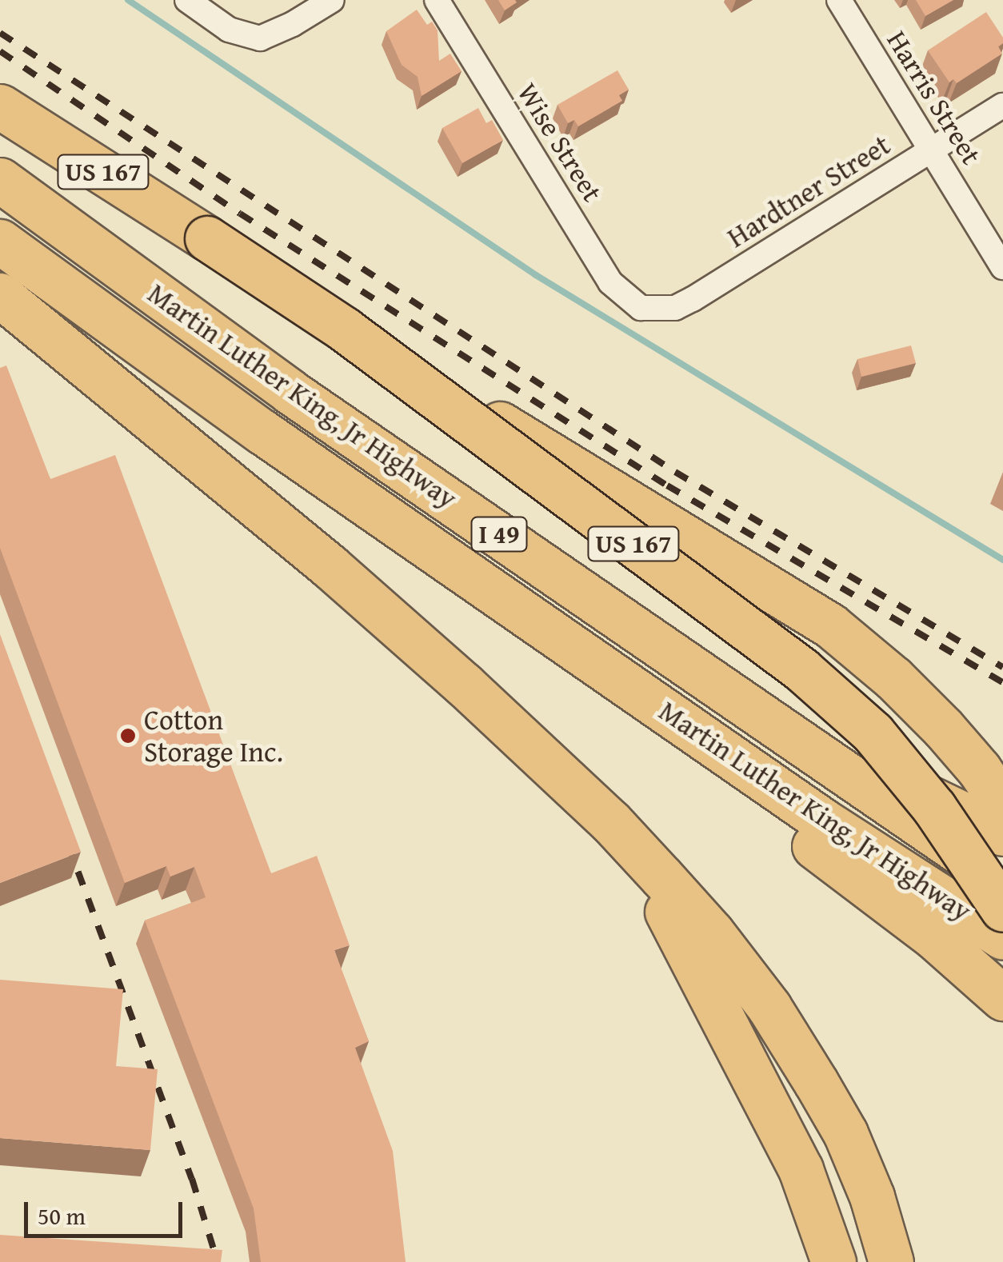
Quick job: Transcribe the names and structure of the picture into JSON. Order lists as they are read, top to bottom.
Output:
{
  "streets": {
    "highway": ["US 167", "Martin Luther King, Jr Highway", "I 49"],
    "street": ["Harris Street", "Wise Street", "Hardtner Street"]
  },
  "crossings": [
    ["Harris Street", "Hardtner Street"],
    ["Wise Street", "Hardtner Street"]
  ],
  "places": ["Cotton Storage Inc."],
  "scale_bar": "50 m"
}
